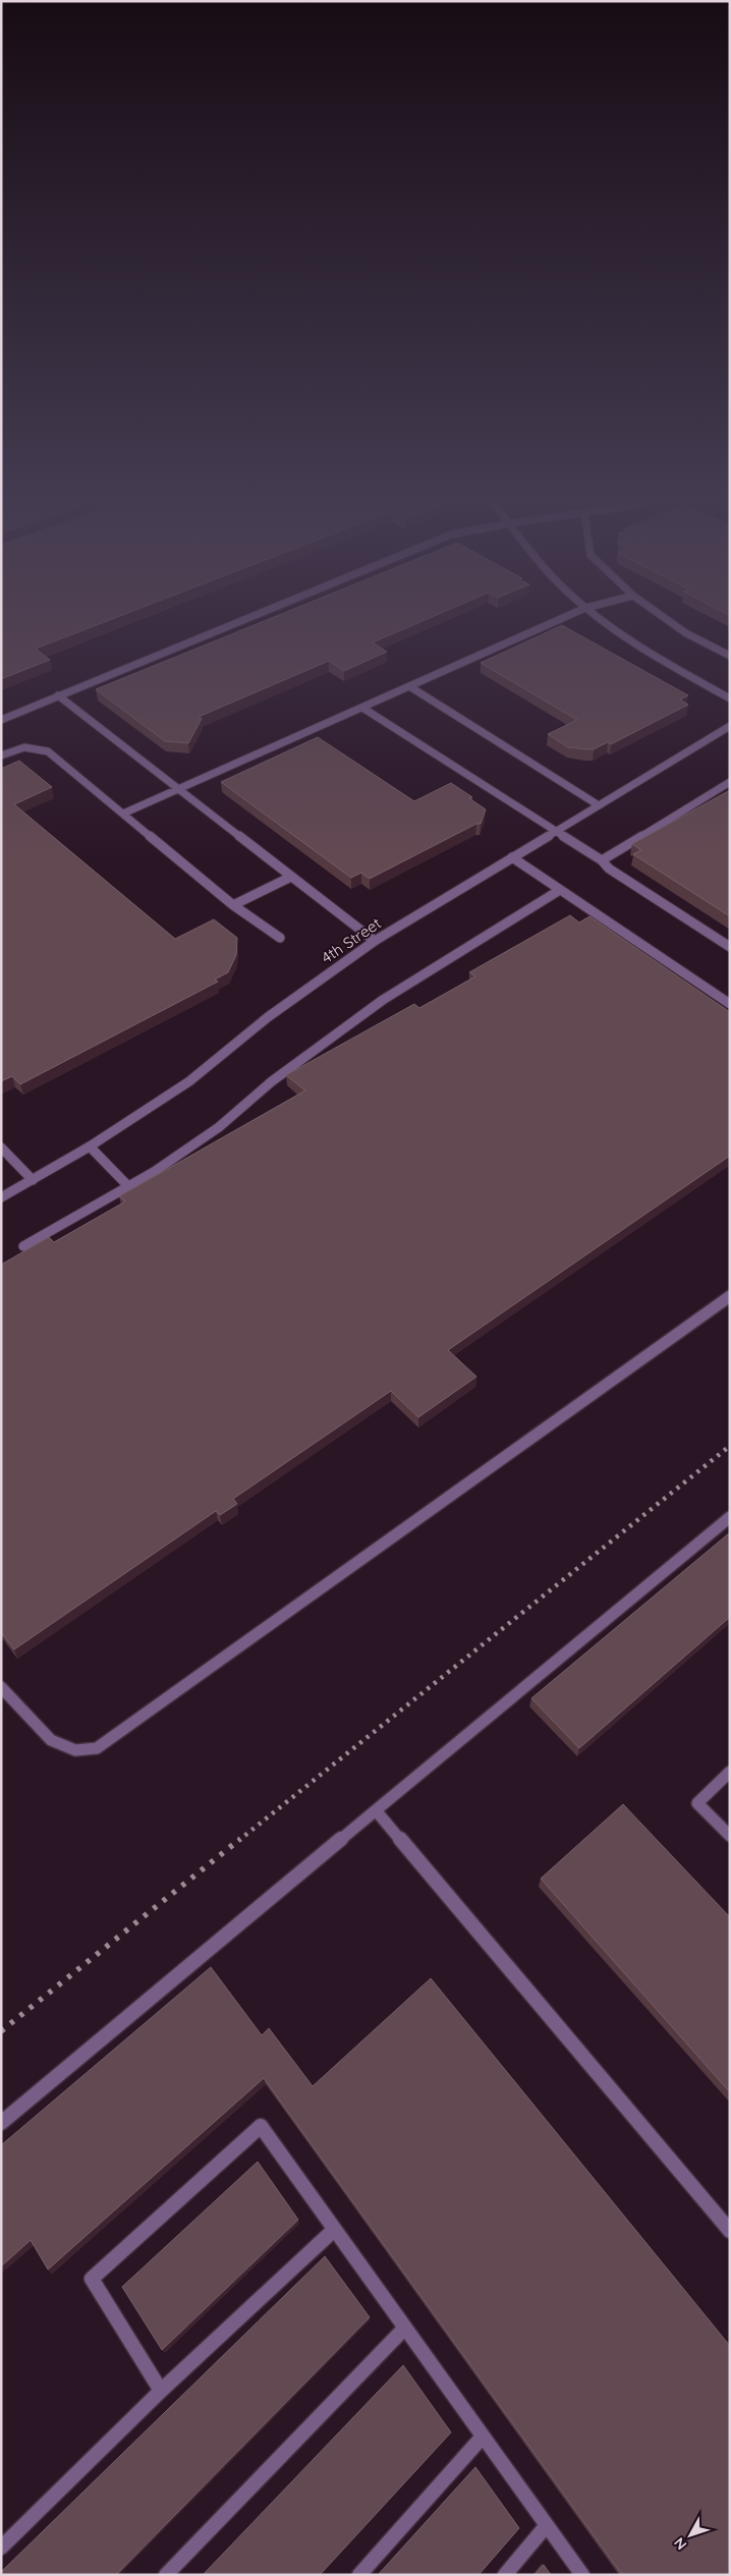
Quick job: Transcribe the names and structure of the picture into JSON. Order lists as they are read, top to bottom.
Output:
{
  "streets": {
    "street": ["4th Street"]
  },
  "north": "bottom left"
}
